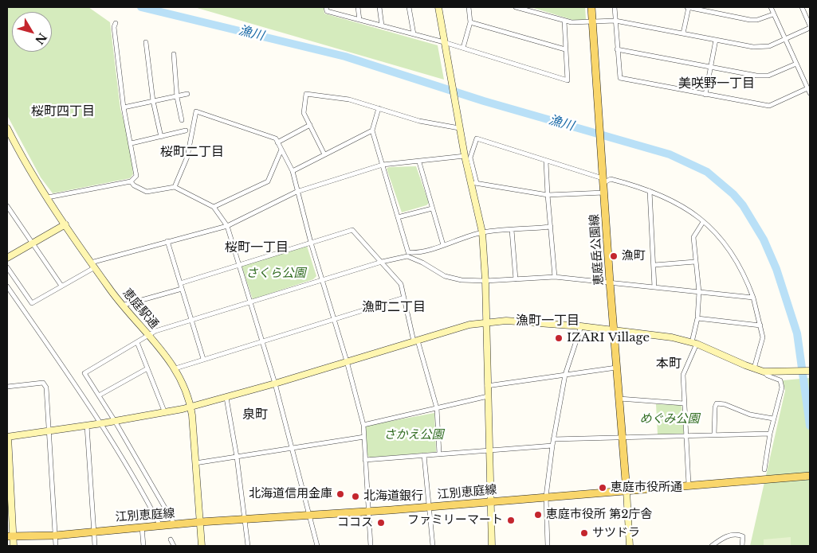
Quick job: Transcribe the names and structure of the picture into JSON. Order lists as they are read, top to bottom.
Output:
{
  "streets": {
    "main road": ["恵庭岳公園線", "江別恵庭線"],
    "street": ["恵庭駅通"]
  },
  "crossings": [
    ["恵庭岳公園線", "江別恵庭線"],
    ["恵庭駅通", "江別恵庭線"]
  ],
  "districts": [
    "美咲野一丁目",
    "桜町四丁目",
    "桜町二丁目",
    "桜町一丁目",
    "漁町二丁目",
    "漁町一丁目",
    "本町",
    "泉町"
  ],
  "water": ["漁川"],
  "parks": ["さくら公園", "めぐみ公園", "さかえ公園"],
  "places": [
    "漁町",
    "IZARI Village",
    "恵庭市役所通",
    "北海道信用金庫",
    "北海道銀行",
    "恵庭市役所 第2庁舎",
    "ファミリーマート",
    "ココス",
    "サツドラ"
  ],
  "north": "bottom right"
}
